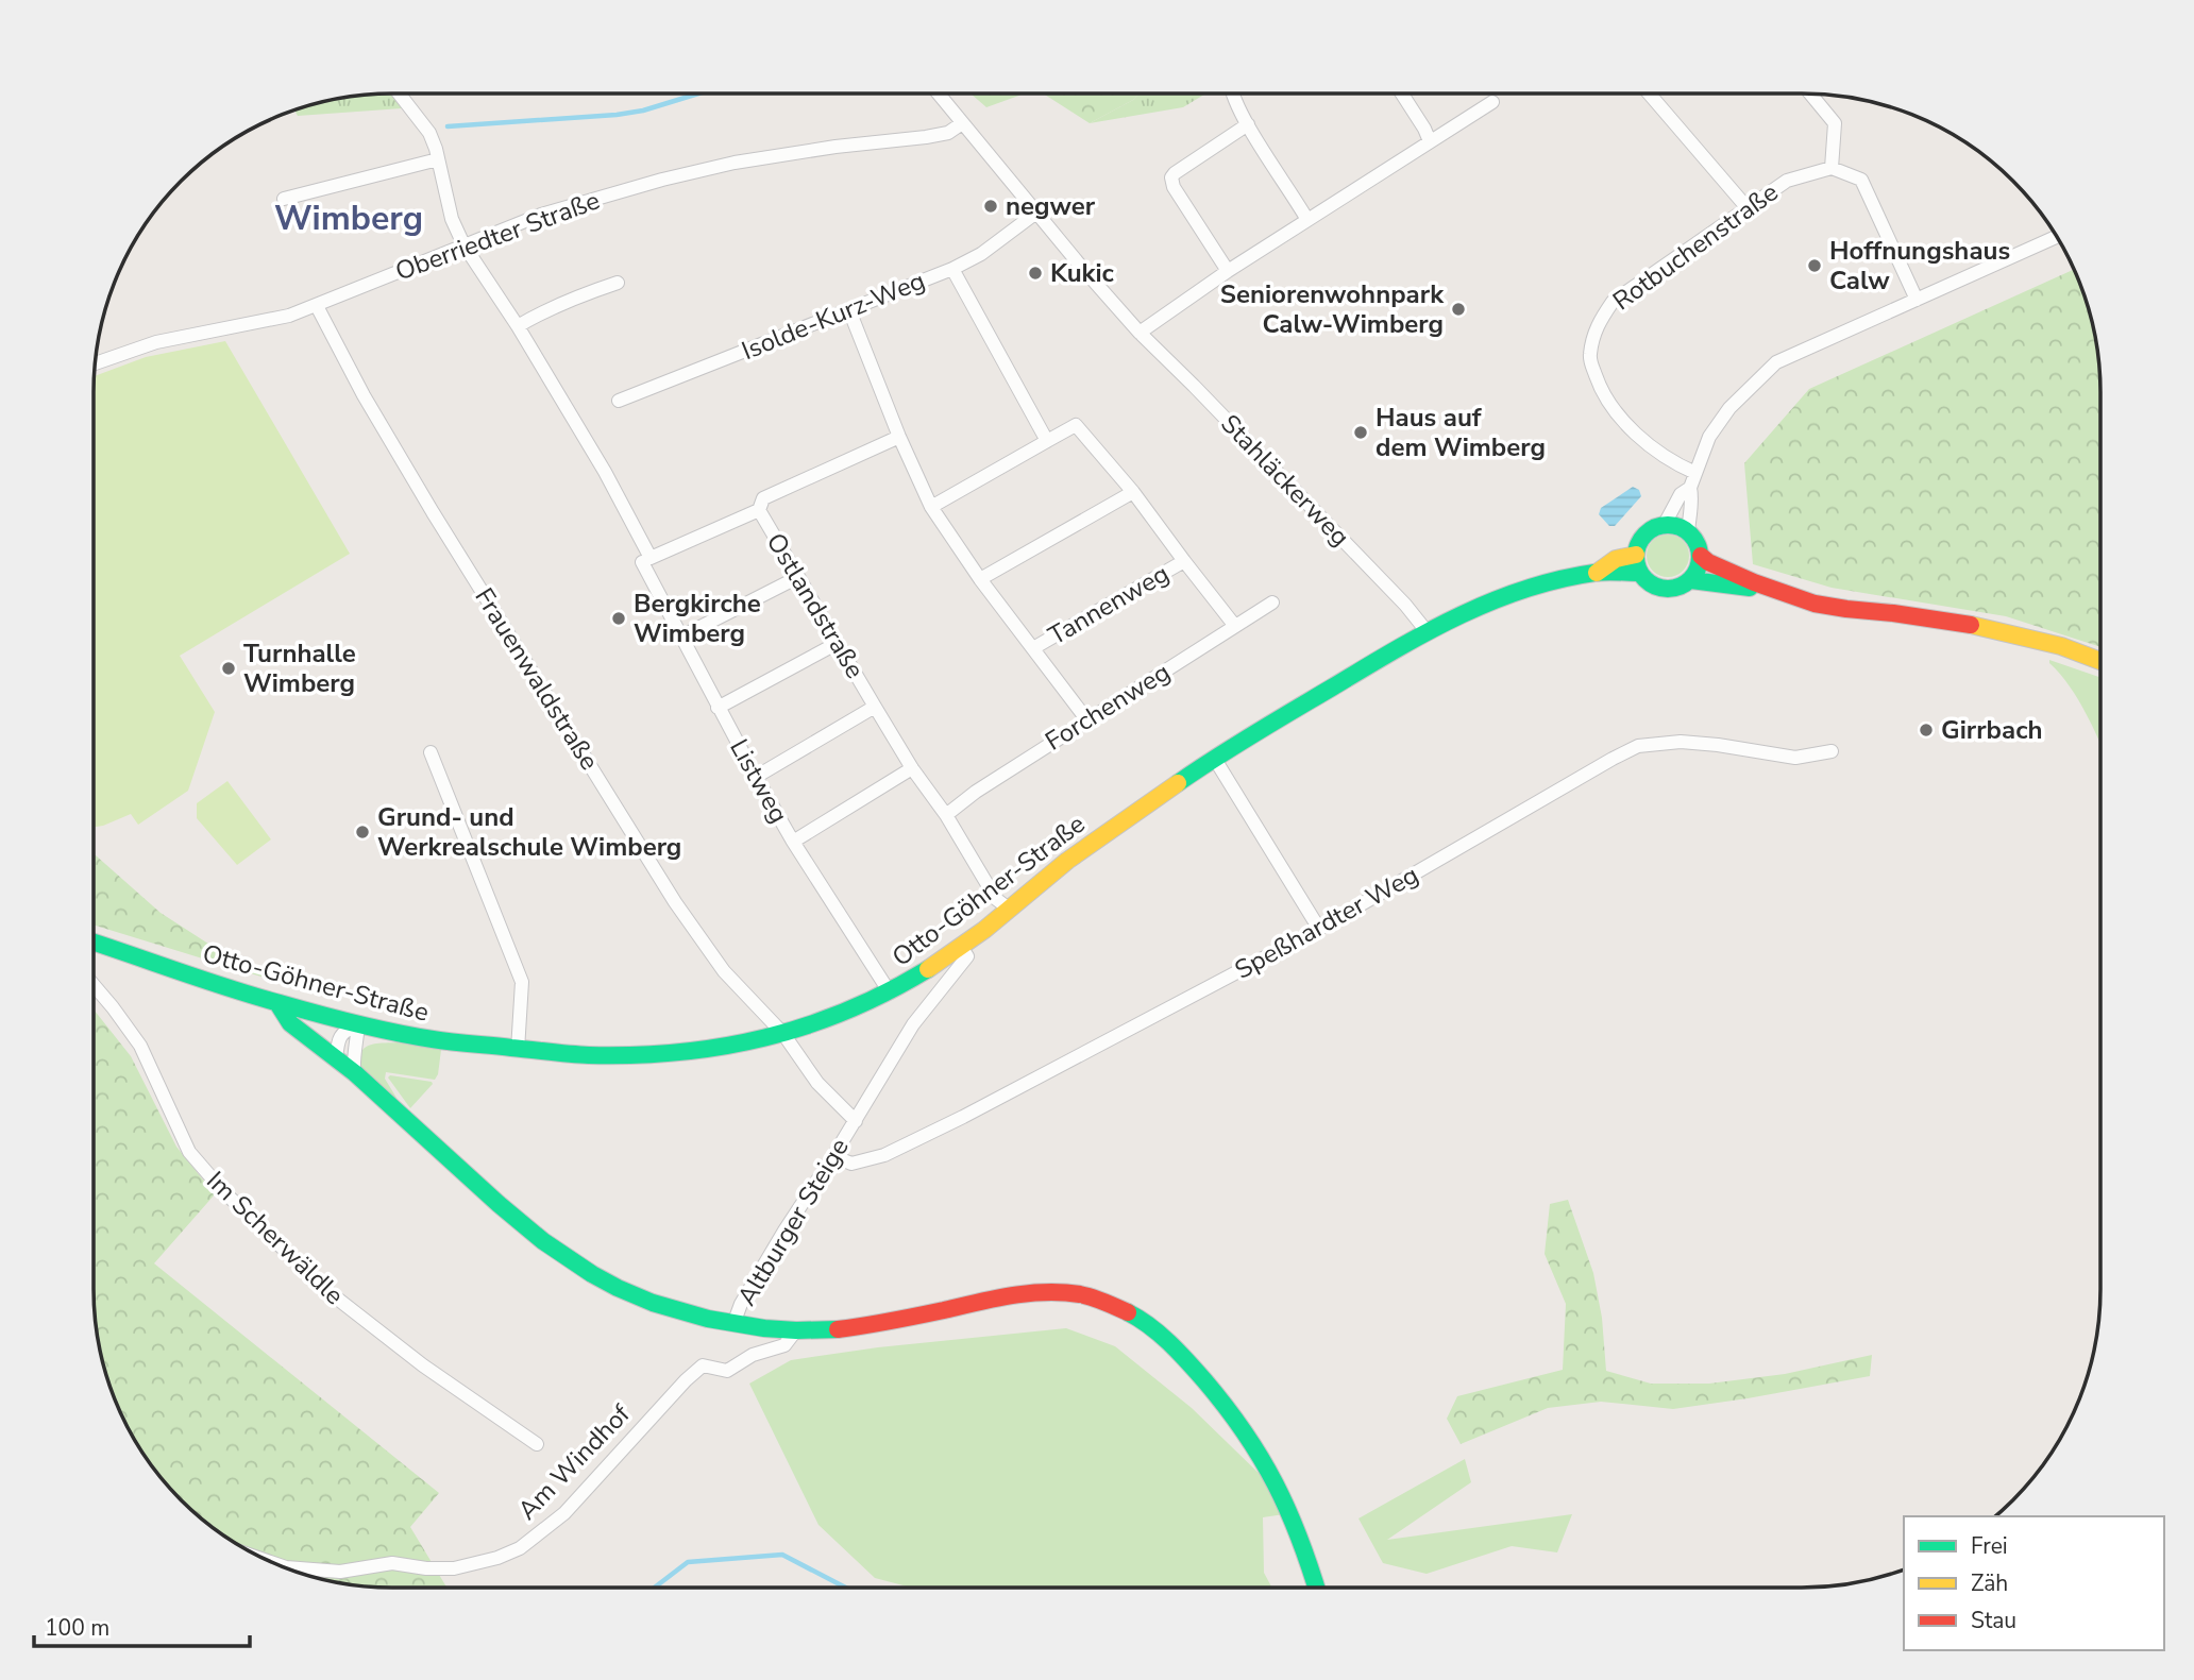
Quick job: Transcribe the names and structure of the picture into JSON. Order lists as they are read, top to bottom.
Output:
{
  "streets": {
    "street": [
      "Oberriedter Straße",
      "Rotbuchenstraße",
      "Isolde-Kurz-Weg",
      "Stahläckerweg",
      "Tannenweg",
      "Ostlandstraße",
      "Frauenwaldstraße",
      "Forchenweg",
      "Listweg",
      "Otto-Göhner-Straße",
      "Speßhardter Weg",
      "Altburger Steige",
      "Im Scherwäldle",
      "Am Windhof"
    ]
  },
  "crossings": [
    ["Oberriedter Straße", "Stahläckerweg"],
    ["Oberriedter Straße", "Ostlandstraße"],
    ["Oberriedter Straße", "Frauenwaldstraße"],
    ["Isolde-Kurz-Weg", "Stahläckerweg"],
    ["Stahläckerweg", "Otto-Göhner-Straße"],
    ["Ostlandstraße", "Forchenweg"],
    ["Ostlandstraße", "Otto-Göhner-Straße"],
    ["Frauenwaldstraße", "Otto-Göhner-Straße"],
    ["Frauenwaldstraße", "Altburger Steige"],
    ["Listweg", "Otto-Göhner-Straße"],
    ["Otto-Göhner-Straße", "Altburger Steige"],
    ["Speßhardter Weg", "Altburger Steige"]
  ],
  "districts": ["Wimberg"],
  "places": [
    "negwer",
    "Hoffnungshaus Calw",
    "Kukic",
    "Seniorenwohnpark Calw-Wimberg",
    "Haus auf dem Wimberg",
    "Bergkirche Wimberg",
    "Turnhalle Wimberg",
    "Girrbach",
    "Grund- und Werkrealschule Wimberg"
  ],
  "legend": ["Frei", "Zäh", "Stau"],
  "scale_bar": "100 m"
}
